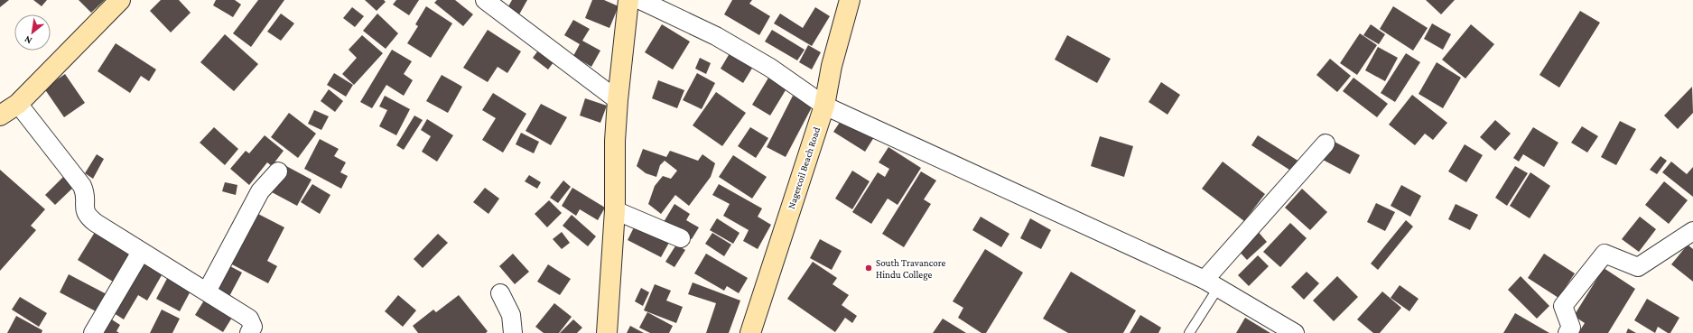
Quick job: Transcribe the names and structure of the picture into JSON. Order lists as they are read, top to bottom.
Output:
{
  "streets": {
    "street": ["Nagercoil Beach Road"]
  },
  "places": ["South Travancore Hindu College"],
  "north": "bottom left"
}
